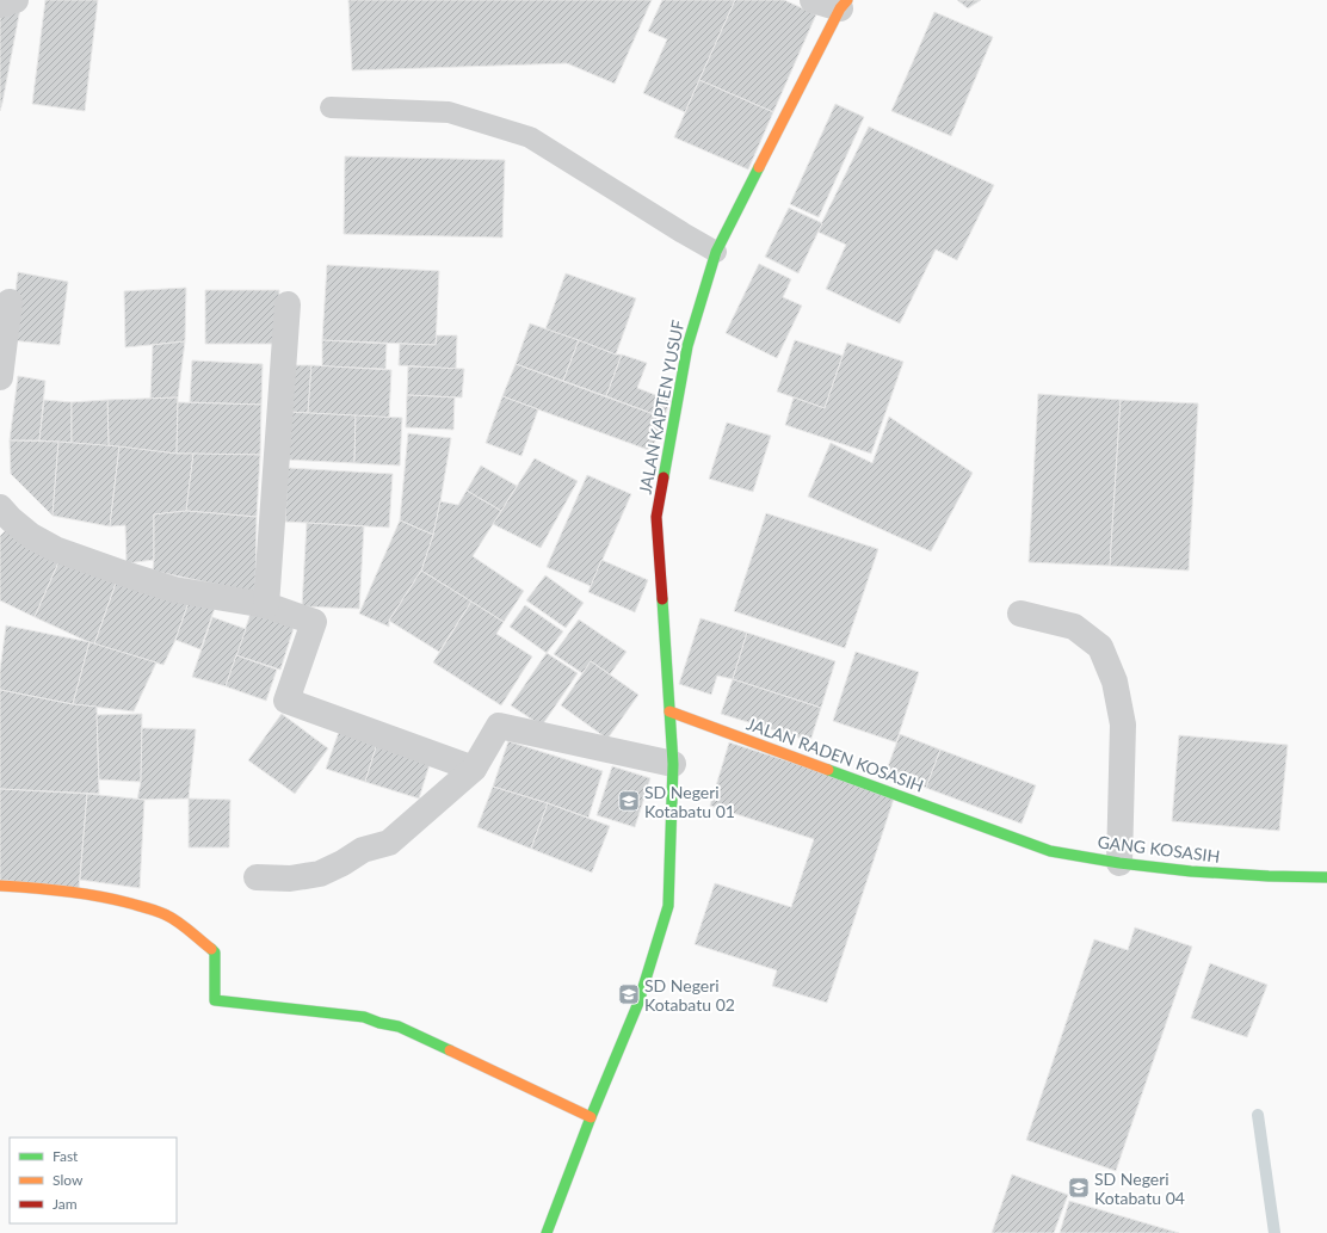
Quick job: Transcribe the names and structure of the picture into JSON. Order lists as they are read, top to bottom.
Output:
{
  "streets": {
    "street": ["JALAN KAPTEN YUSUF", "JALAN RADEN KOSASIH", "GANG KOSASIH"]
  },
  "crossings": [
    ["JALAN KAPTEN YUSUF", "JALAN RADEN KOSASIH"],
    ["JALAN RADEN KOSASIH", "GANG KOSASIH"]
  ],
  "places": {
    "school or university": ["SD Negeri Kotabatu 01", "SD Negeri Kotabatu 02", "SD Negeri Kotabatu 04"]
  },
  "legend": ["Fast", "Slow", "Jam"]
}
